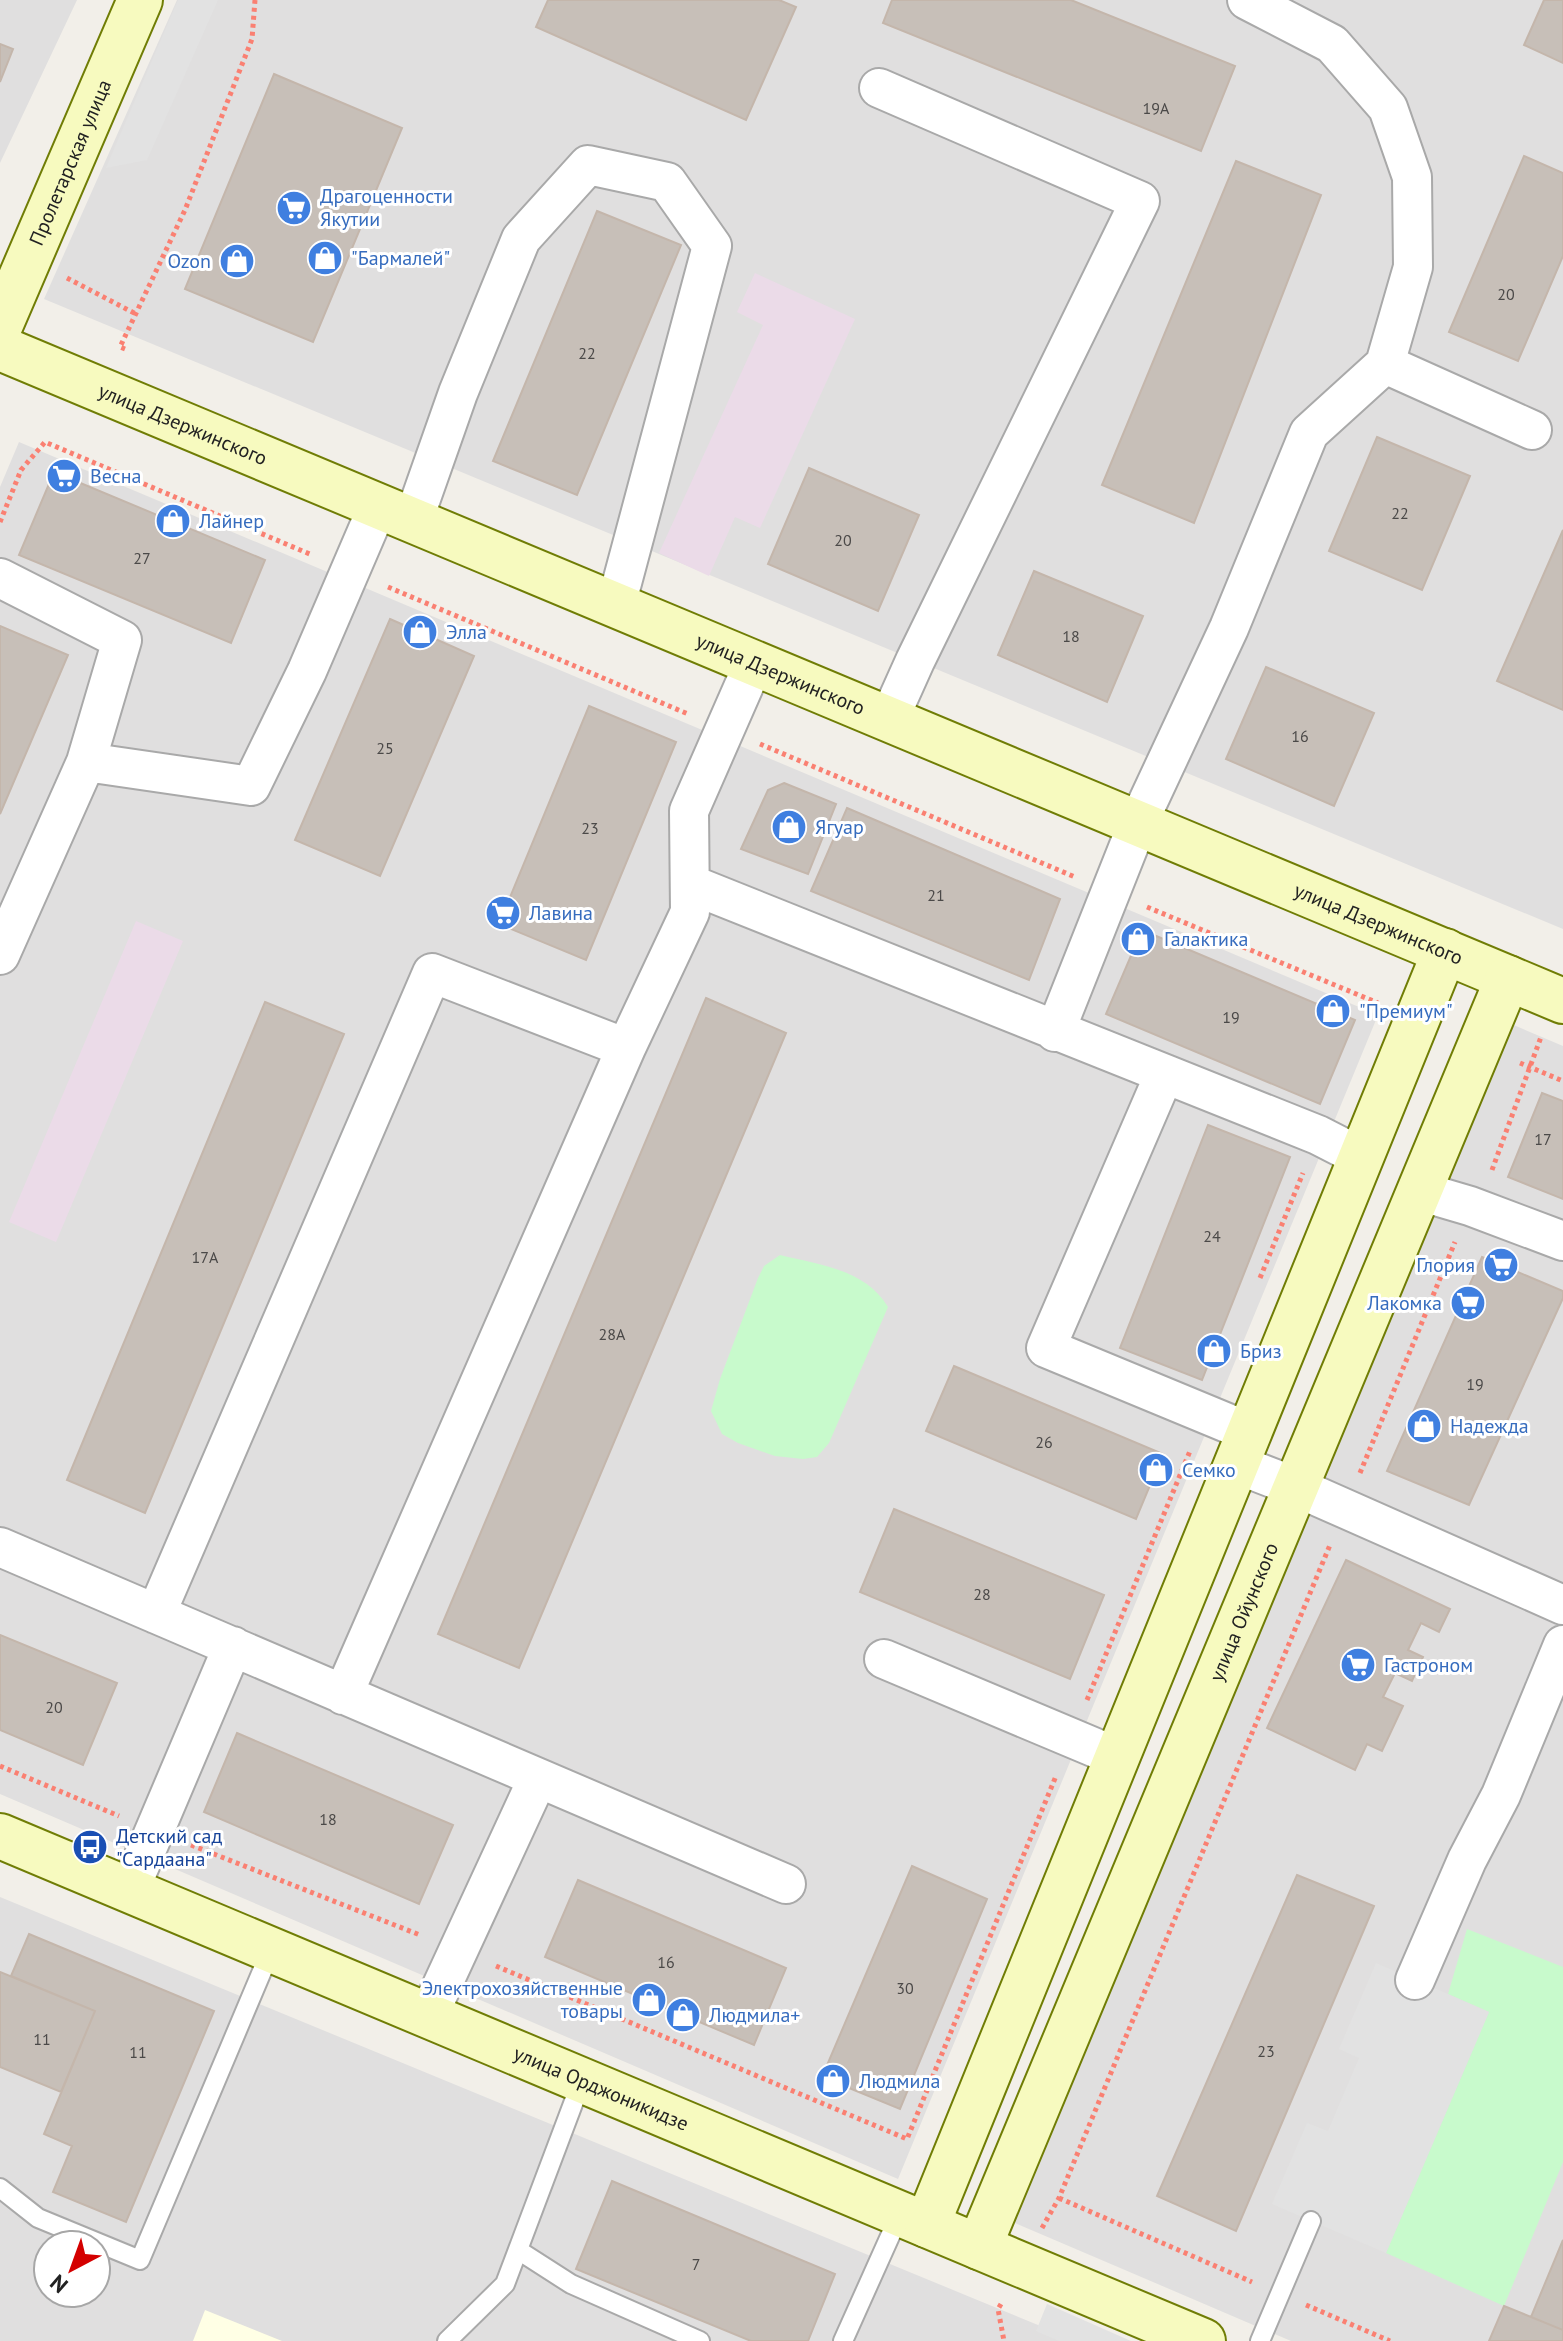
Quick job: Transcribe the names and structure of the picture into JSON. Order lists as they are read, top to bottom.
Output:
{
  "streets": {
    "street": [
      "Пролетарская улица",
      "улица Дзержинского",
      "улица Ойунского",
      "улица Орджоникидзе"
    ]
  },
  "crossings": [
    ["улица Дзержинского", "улица Ойунского"],
    ["улица Ойунского", "улица Орджоникидзе"]
  ],
  "places": {
    "supermarket": [
      "Драгоценности Якутии",
      "Весна",
      "Лавина",
      "Глория",
      "Лакомка",
      "Гастроном"
    ],
    "shop": [
      "\"Бармалей\"",
      "Ozon",
      "Лайнер",
      "Элла",
      "Ягуар",
      "Галактика",
      "\"Премиум\"",
      "Бриз",
      "Надежда",
      "Семко",
      "Электрохозяйственные товары",
      "Людмила+",
      "Людмила"
    ],
    "bus stop": ["Детский сад \"Сардаана\""]
  },
  "house_numbers": [
    "19А",
    "20",
    "22",
    "22",
    "20",
    "27",
    "18",
    "16",
    "25",
    "23",
    "21",
    "19",
    "17",
    "24",
    "17А",
    "28А",
    "19",
    "26",
    "28",
    "20",
    "18",
    "16",
    "30",
    "11",
    "23",
    "11",
    "7"
  ],
  "north": "bottom left"
}
